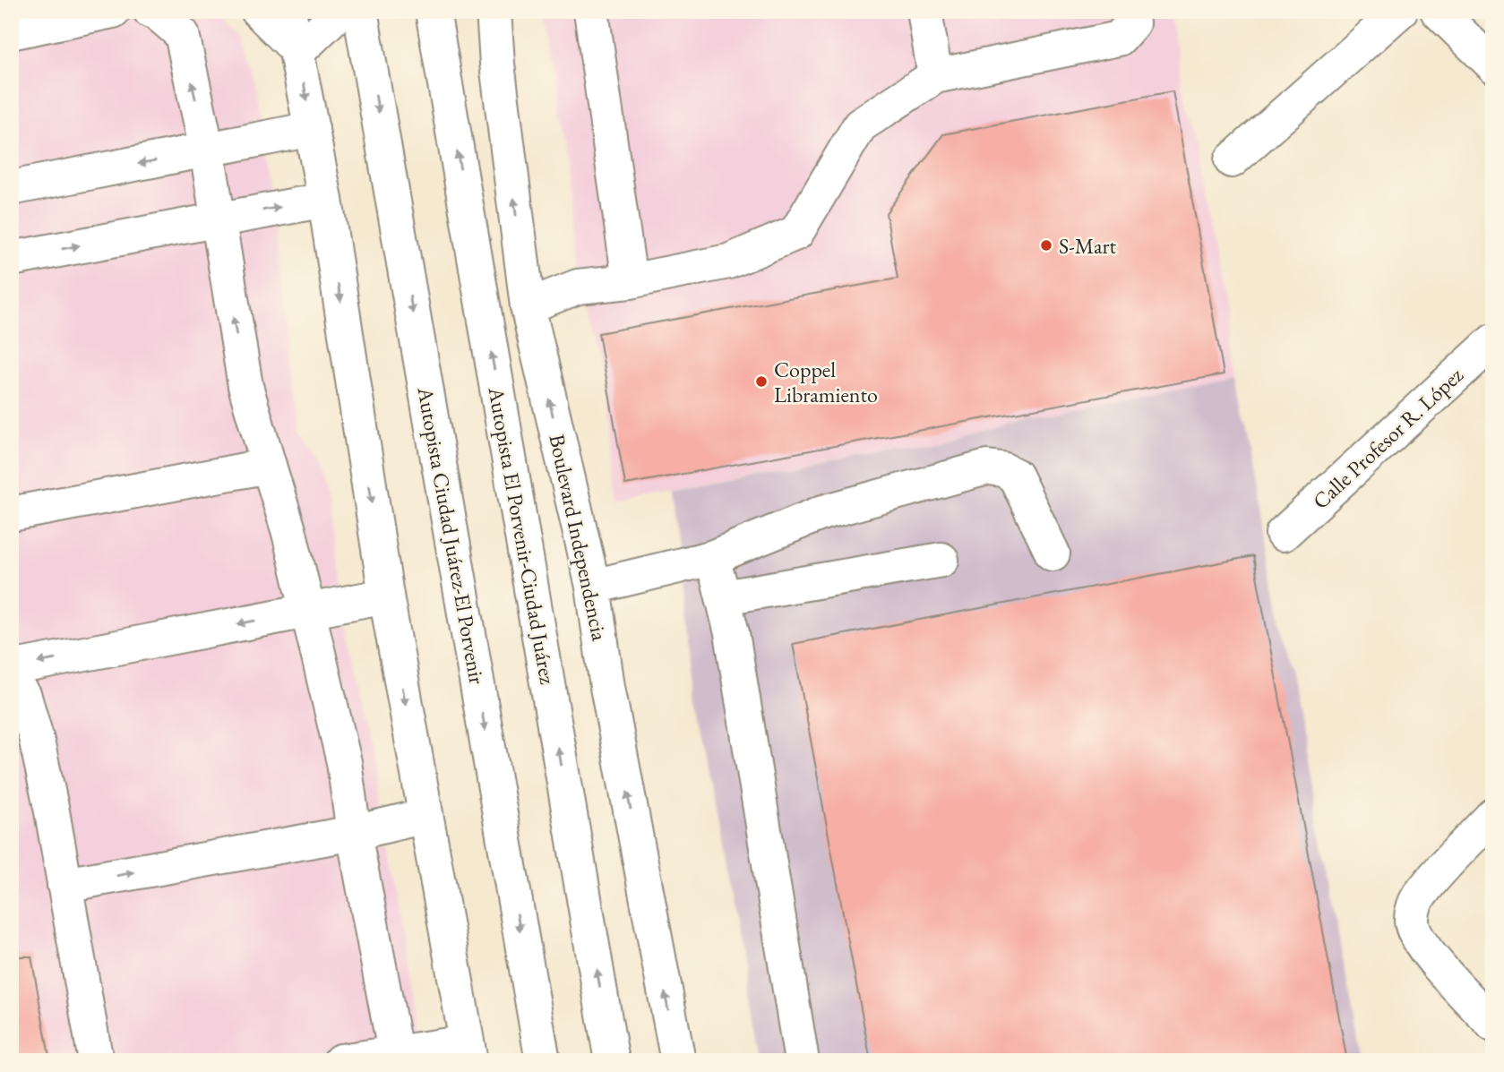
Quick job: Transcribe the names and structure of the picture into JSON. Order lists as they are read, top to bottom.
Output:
{
  "streets": {
    "main road": [
      "Calle Profesor R. López",
      "Autopista Ciudad Juárez-El Porvenir",
      "Autopista El Porvenir-Ciudad Juárez",
      "Boulevard Independencia"
    ]
  },
  "places": ["S-Mart", "Coppel Libramiento"]
}
